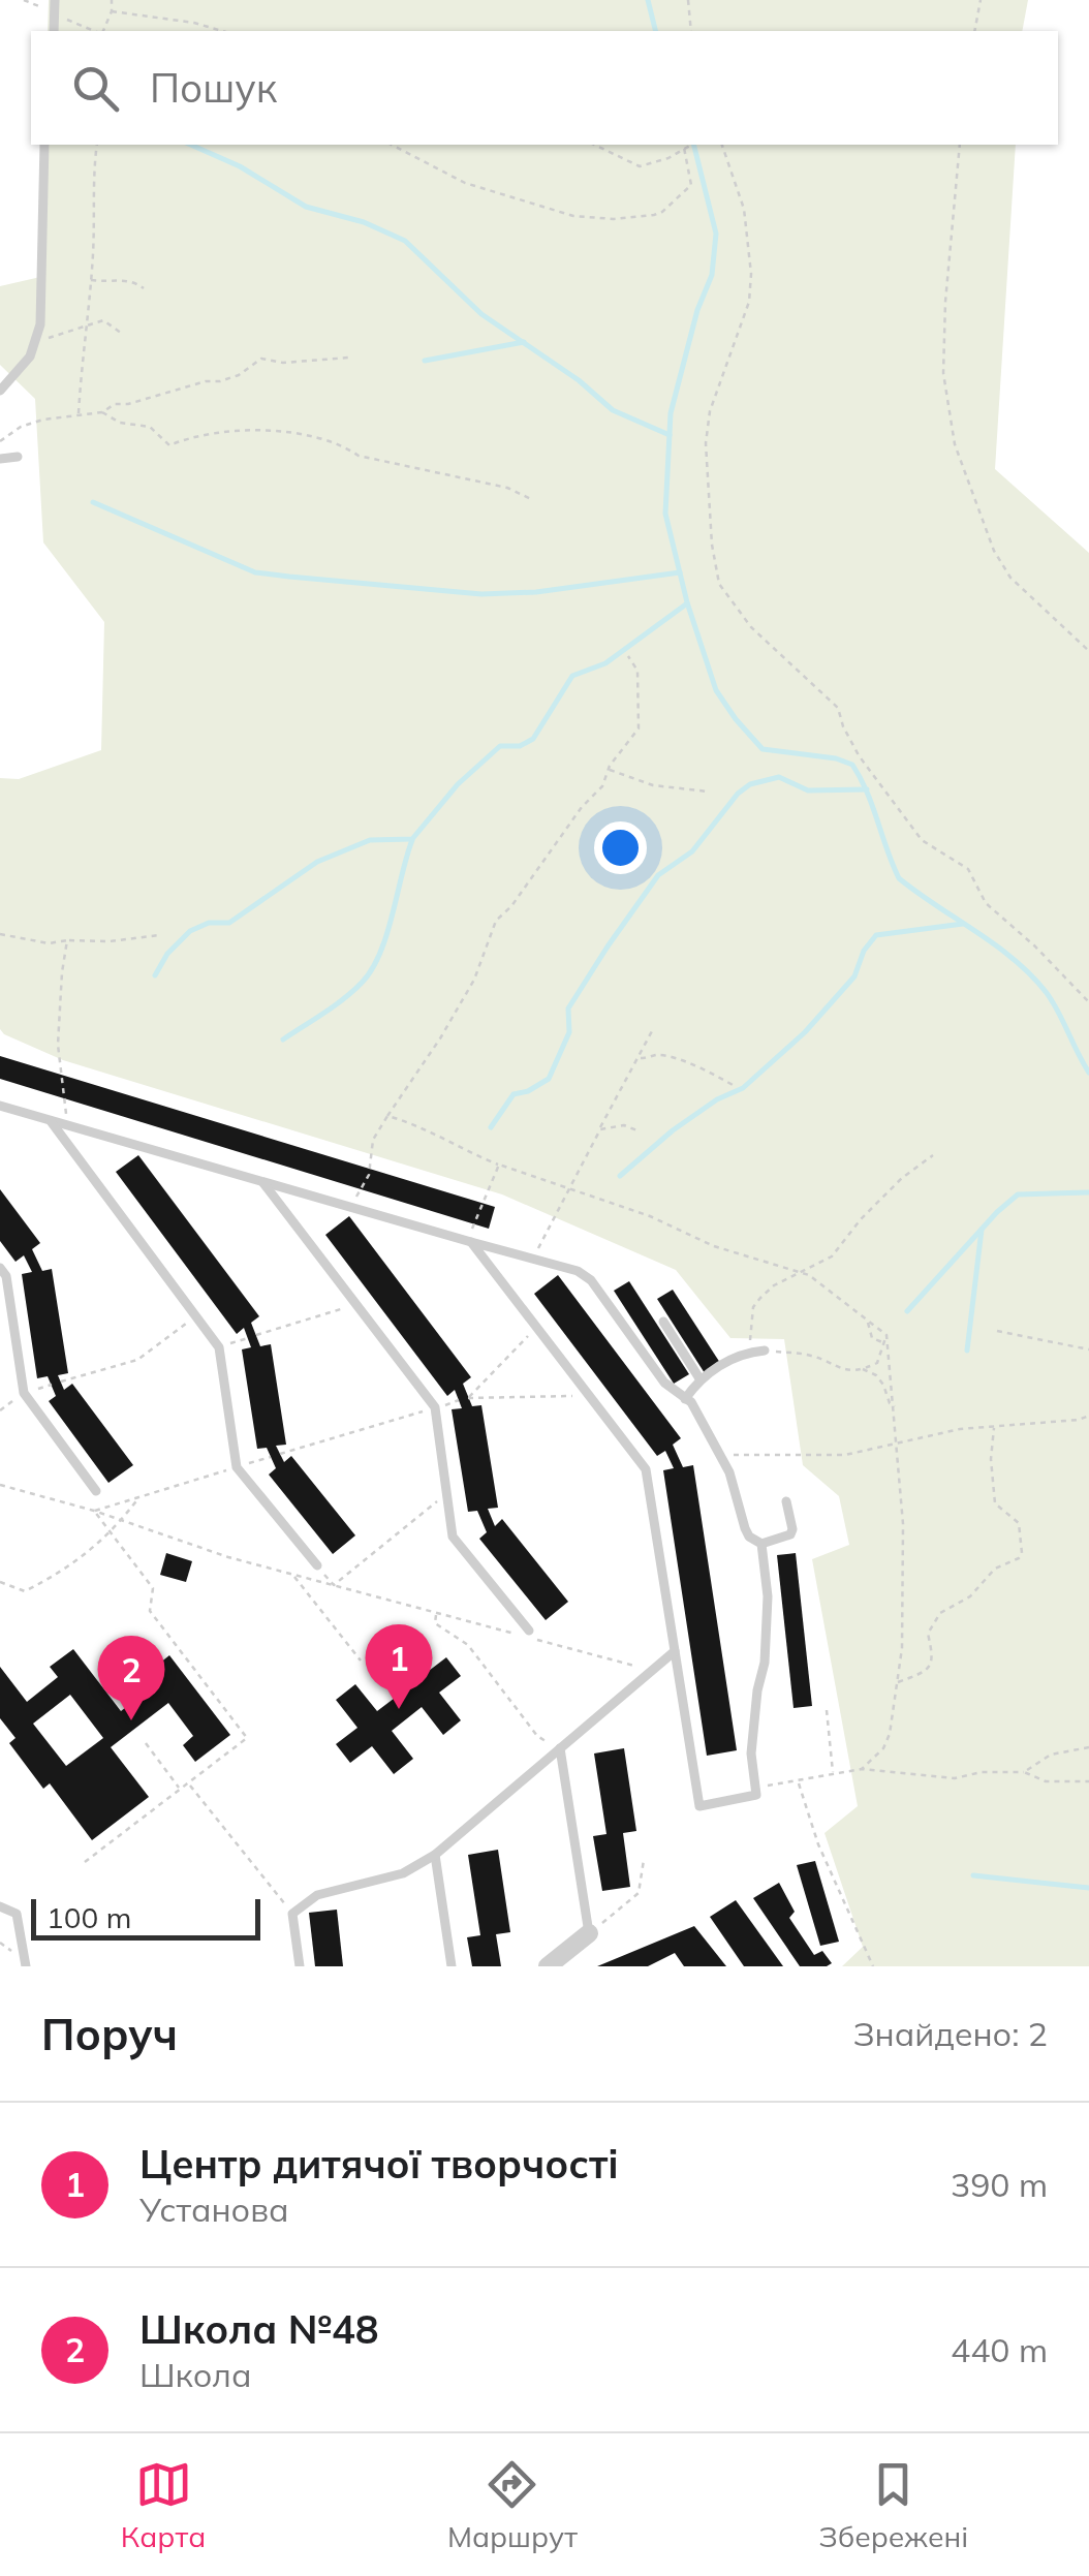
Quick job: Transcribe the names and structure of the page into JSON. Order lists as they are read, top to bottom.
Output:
{
  "scale_bar": "100 m",
  "page": {
    "search": "Пошук",
    "pins": ["1", "2"],
    "scale": "100 m",
    "heading": ["Поруч", "Знайдено: 2"],
    "list": [
      {
        "mark": "1",
        "name": "Центр дитячої творчості",
        "note": "Установа",
        "value": "390 m"
      },
      {
        "mark": "2",
        "name": "Школа №48",
        "note": "Школа",
        "value": "440 m"
      }
    ],
    "nav": ["Карта", "Маршрут", "Збережені"]
  }
}
